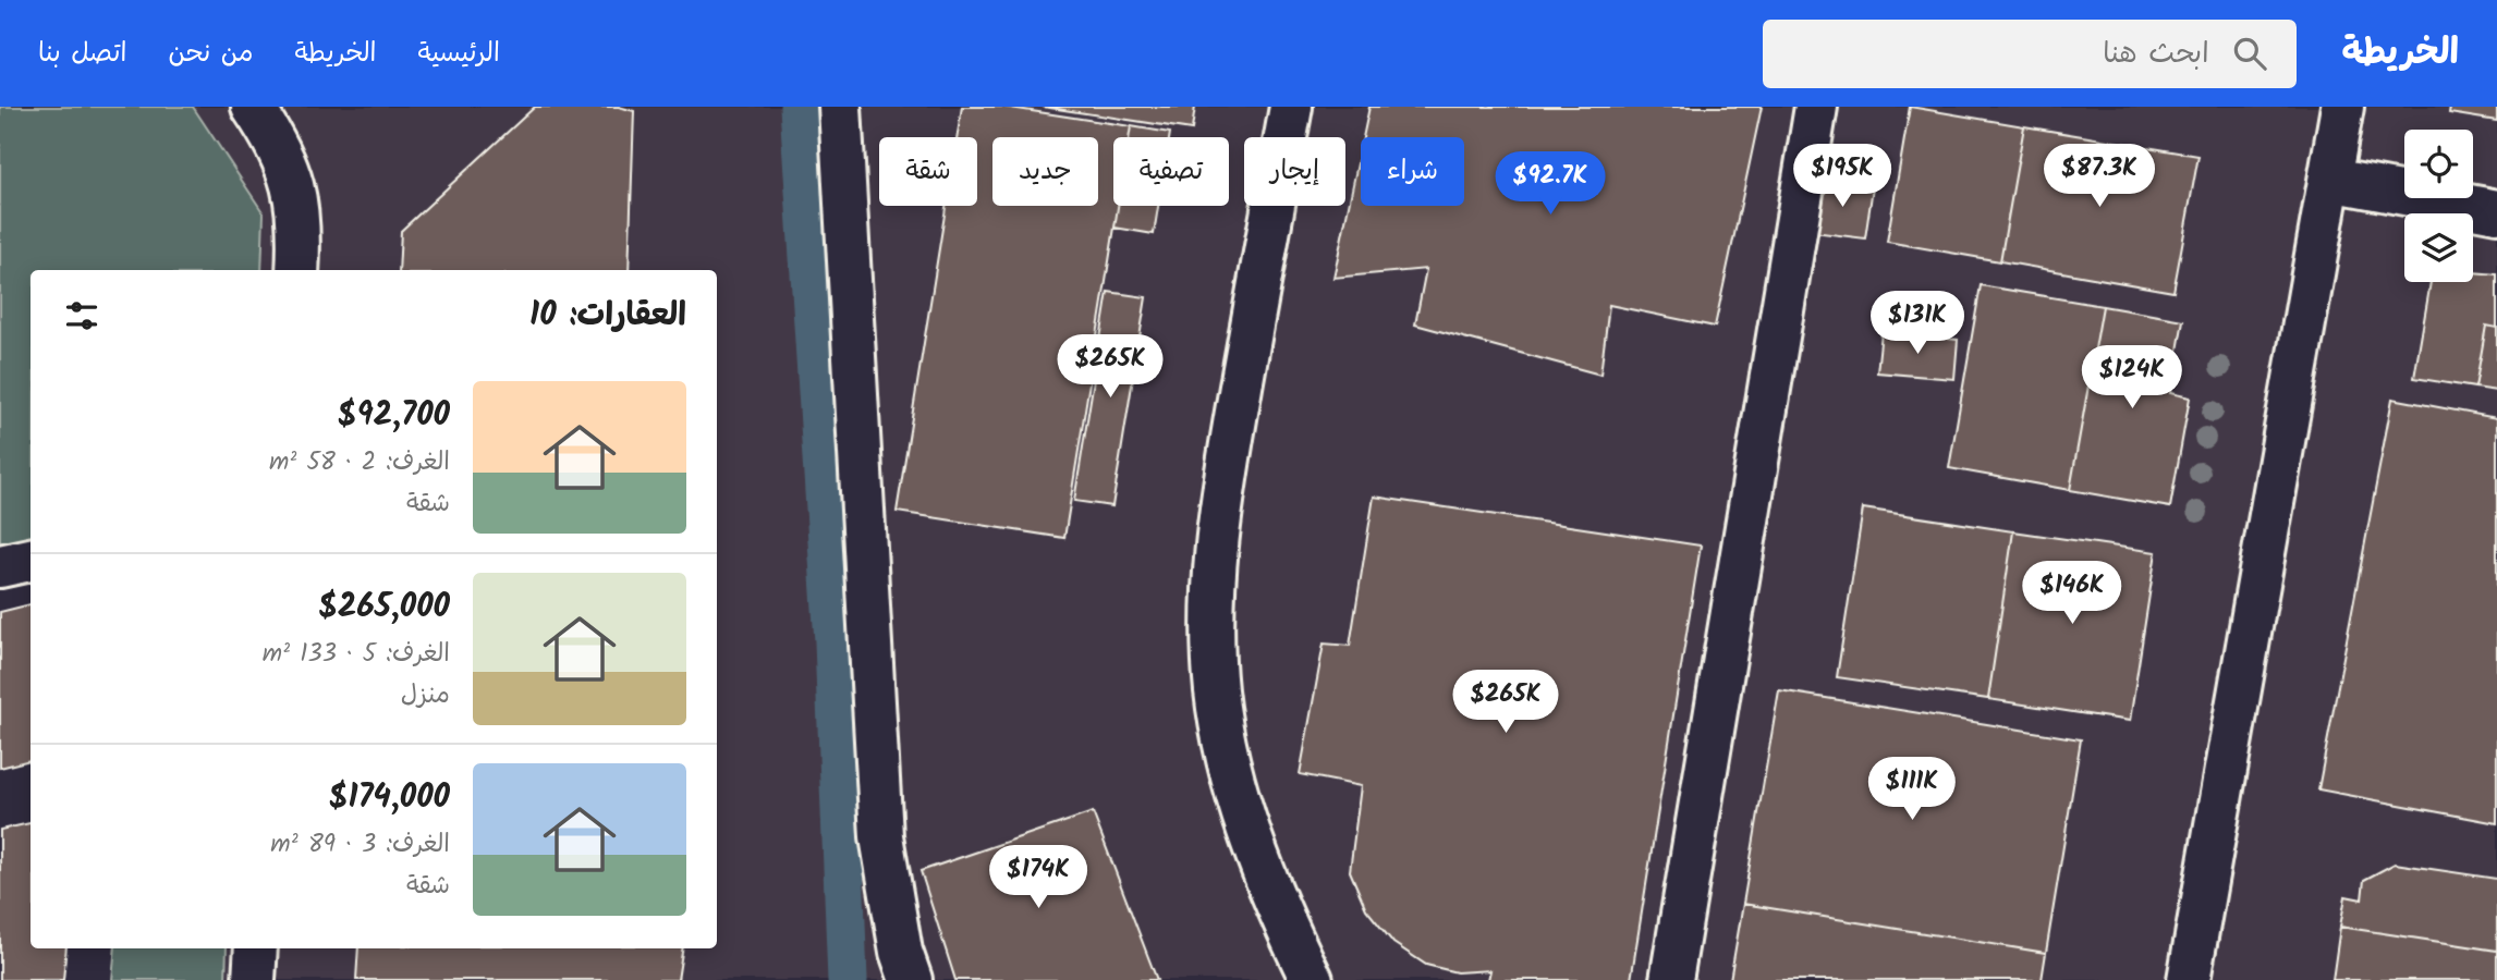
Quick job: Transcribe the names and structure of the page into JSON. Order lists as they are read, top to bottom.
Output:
{
  "page": {
    "header": "الخريطة",
    "search": "ابحث هنا",
    "nav": [
      "الرئيسية",
      "الخريطة",
      "من نحن",
      "اتصل بنا"
    ],
    "chip": [
      "شراء",
      "إيجار",
      "تصفية",
      "جديد",
      "شقة"
    ],
    "price": [
      "$195K",
      "$87.3K",
      "$92.7K",
      "$131K",
      "$265K",
      "$124K",
      "$146K",
      "$265K",
      "$111K",
      "$174K"
    ],
    "heading": "العقارات: 10",
    "list": [
      {
        "name": "$92,700",
        "note": "الغرف: 2 · 58 m² · شقة"
      },
      {
        "name": "$265,000",
        "note": "الغرف: 5 · 133 m² · منزل"
      },
      {
        "name": "$174,000",
        "note": "الغرف: 3 · 89 m² · شقة"
      }
    ]
  }
}
